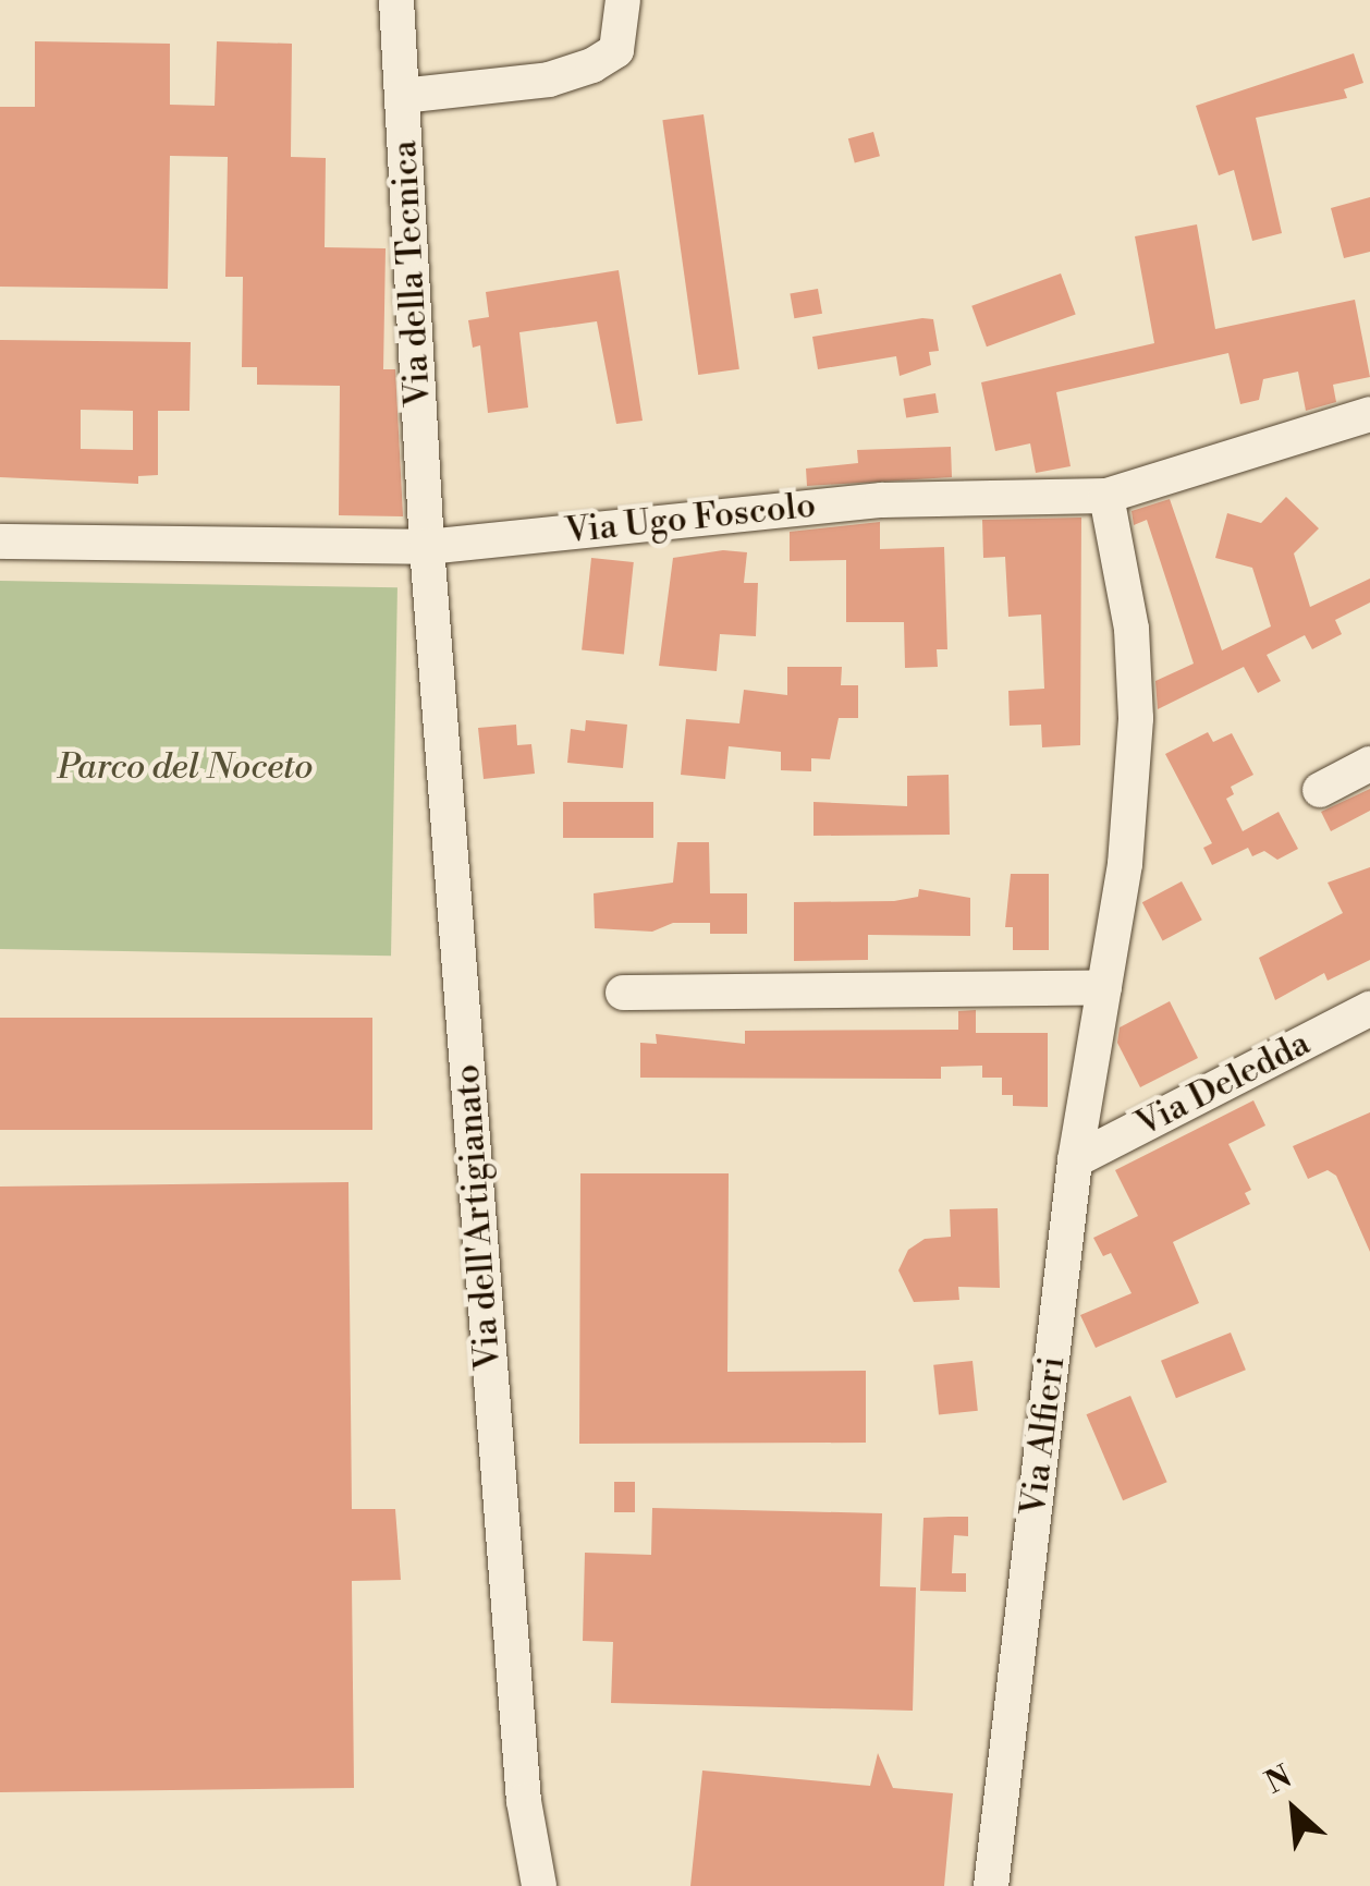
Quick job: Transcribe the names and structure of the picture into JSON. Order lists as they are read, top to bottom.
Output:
{
  "streets": {
    "street": [
      "Via della Tecnica",
      "Via Ugo Foscolo",
      "Via Deledda",
      "Via dell'Artigianato",
      "Via Alfieri"
    ]
  },
  "crossings": [
    ["Via della Tecnica", "Via Ugo Foscolo"],
    ["Via della Tecnica", "Via dell'Artigianato"],
    ["Via Ugo Foscolo", "Via dell'Artigianato"],
    ["Via Ugo Foscolo", "Via Alfieri"],
    ["Via Deledda", "Via Alfieri"]
  ],
  "parks": ["Parco del Noceto"],
  "north": "top left"
}
